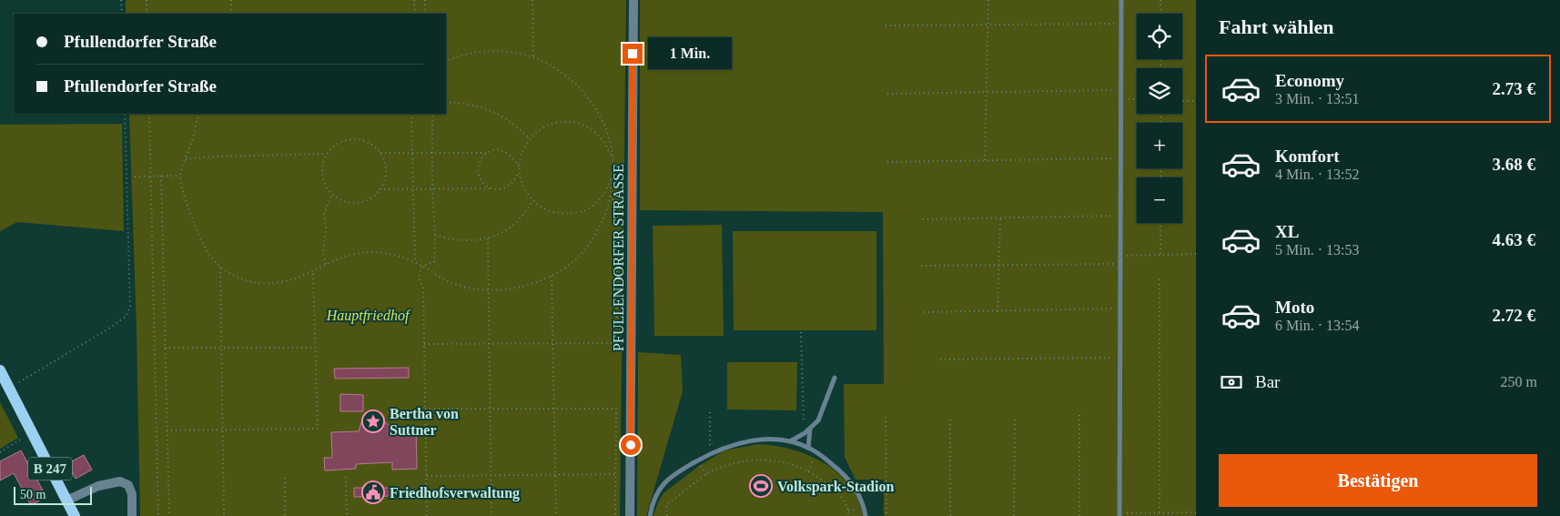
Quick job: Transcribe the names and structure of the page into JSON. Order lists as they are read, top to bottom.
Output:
{
  "streets": {
    "main road": ["B 247"],
    "street": ["PFULLENDORFER STRASSE"]
  },
  "parks": ["Hauptfriedhof"],
  "places": {
    "place": ["Bertha von Suttner"],
    "sports": ["Volkspark-Stadion"],
    "public building": ["Friedhofsverwaltung"]
  },
  "scale_bar": "50 m",
  "page": {
    "heading": "Fahrt wählen",
    "map_buttons": ["+", "−"],
    "banner": ["Pfullendorfer Straße", "Pfullendorfer Straße"],
    "bubble": "1 Min.",
    "list": [
      {
        "name": "Economy",
        "note": "3 Min. · 13:51",
        "value": "2.73 €"
      },
      {
        "name": "Komfort",
        "note": "4 Min. · 13:52",
        "value": "3.68 €"
      },
      {
        "name": "XL",
        "note": "5 Min. · 13:53",
        "value": "4.63 €"
      },
      {
        "name": "Moto",
        "note": "6 Min. · 13:54",
        "value": "2.72 €"
      }
    ],
    "pay": ["Bar", "250 m"],
    "buttons": "Bestätigen",
    "scale": "50 m"
  }
}
